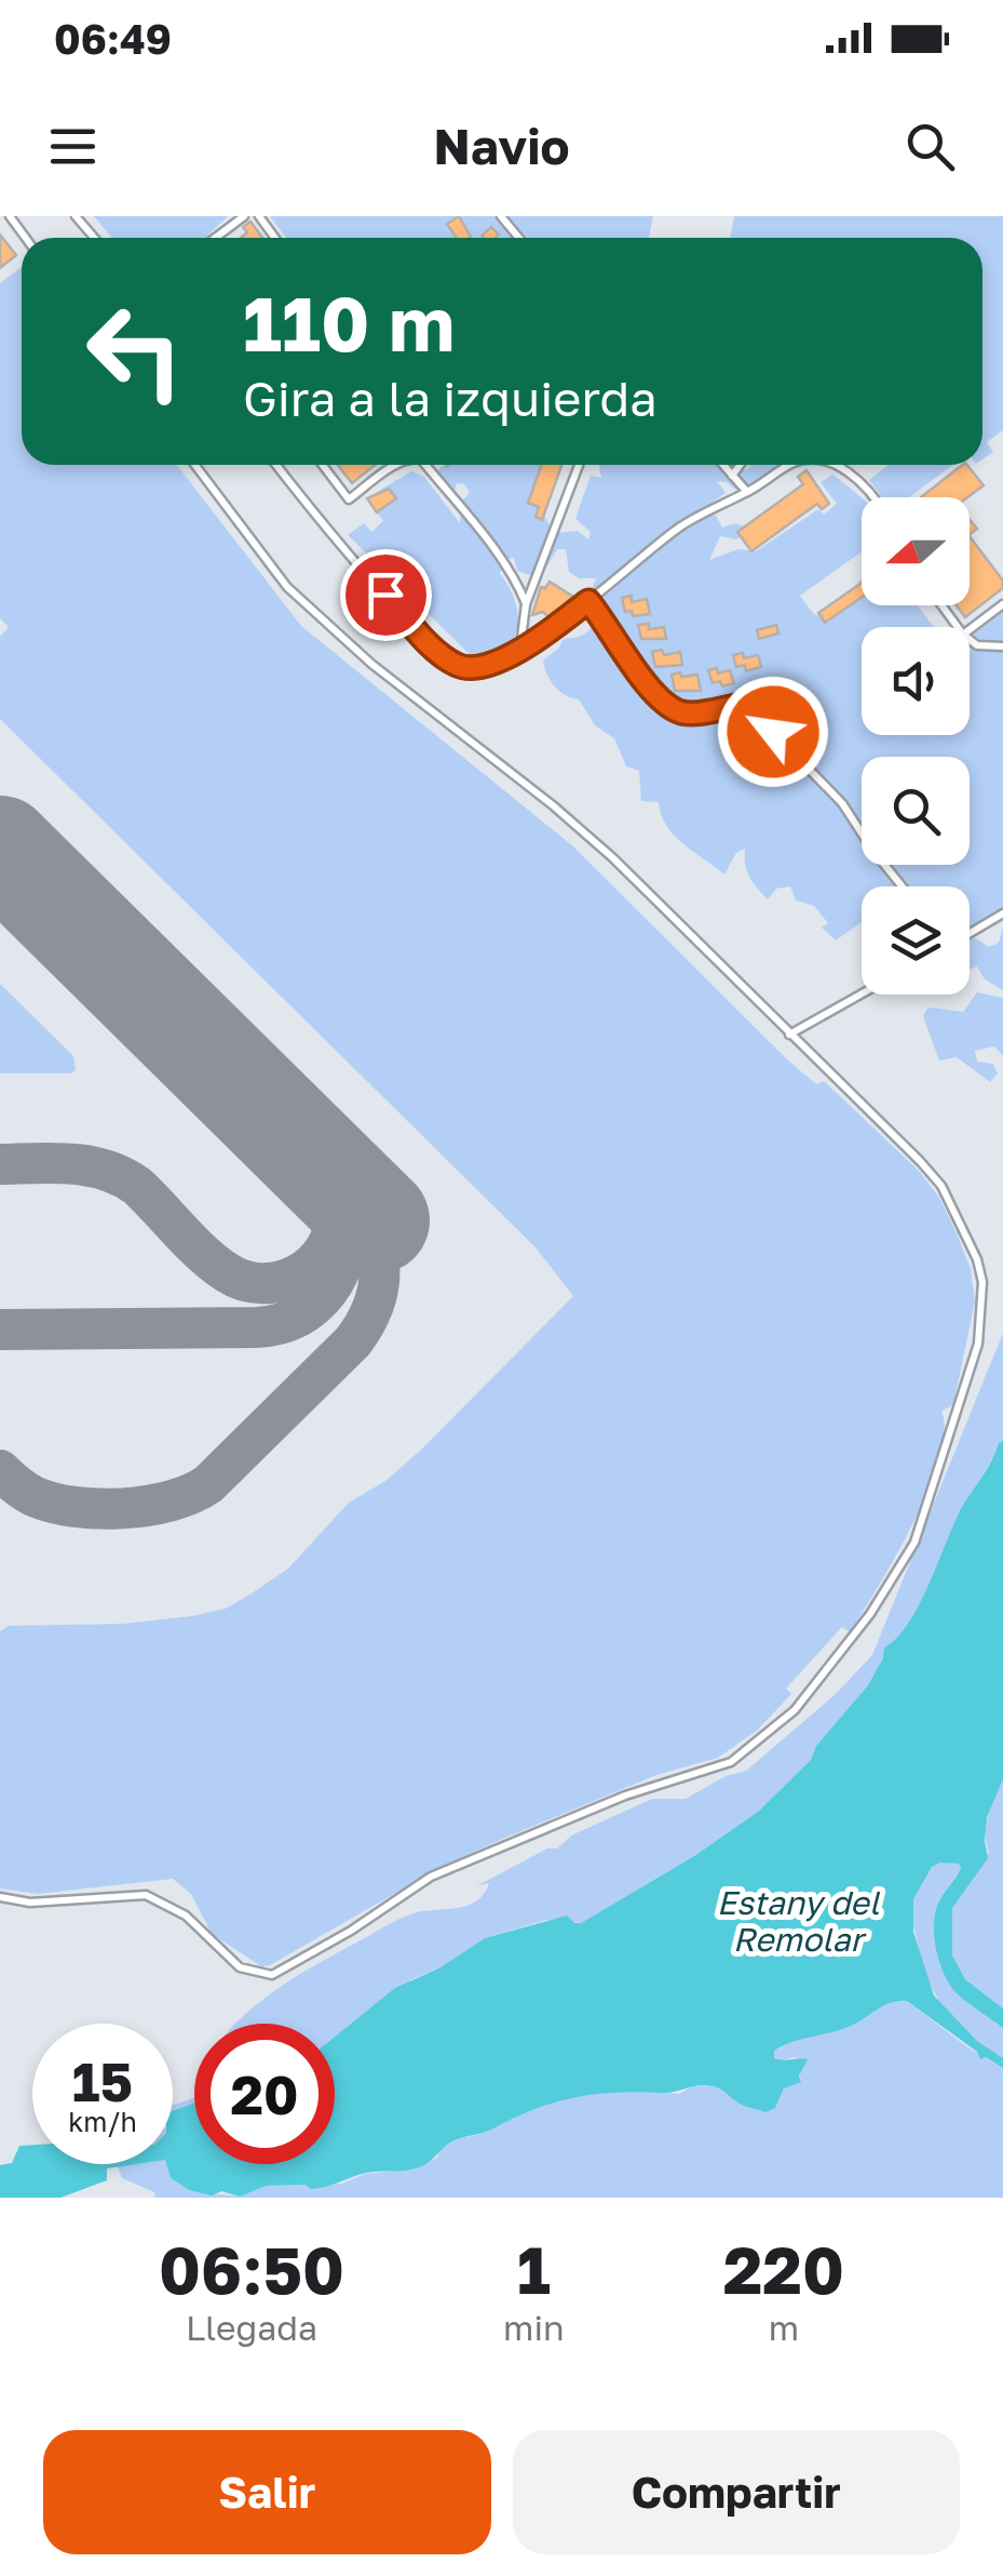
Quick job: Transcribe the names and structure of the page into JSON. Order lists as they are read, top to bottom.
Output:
{
  "water": ["Estany del Remolar"],
  "north": "left",
  "page": {
    "status": "06:49",
    "header": "Navio",
    "turn": ["110 m", "Gira a la izquierda"],
    "speed": "15 km/h",
    "limit": "20",
    "eta": [
      "06:50",
      "Llegada",
      "1",
      "min",
      "220",
      "m"
    ],
    "buttons": ["Salir", "Compartir"]
  }
}
